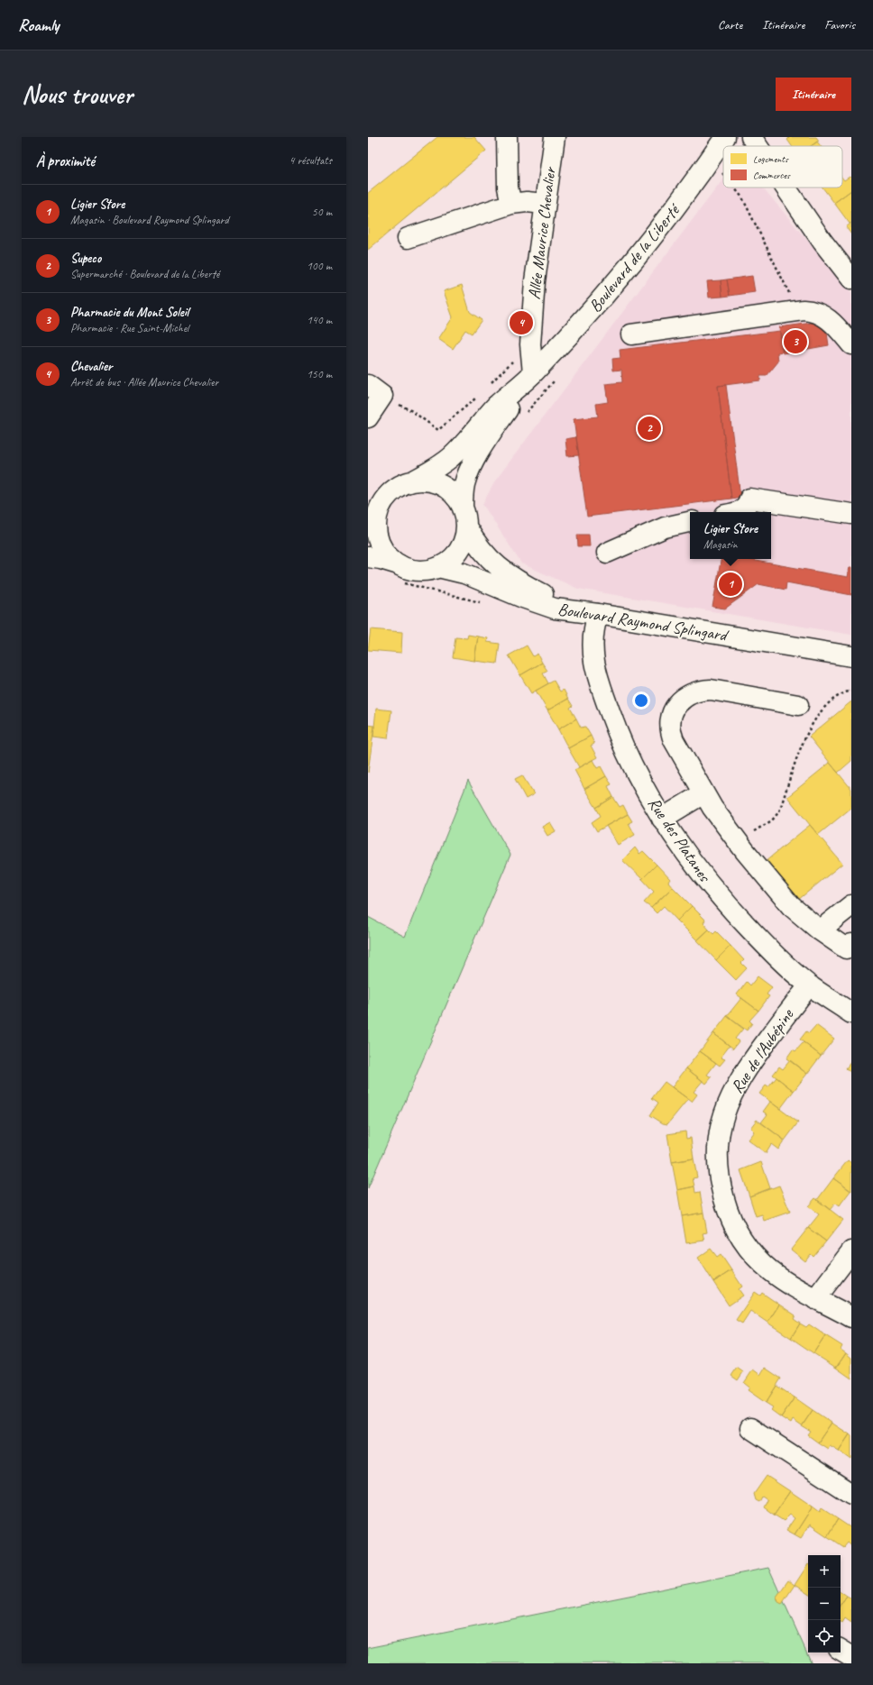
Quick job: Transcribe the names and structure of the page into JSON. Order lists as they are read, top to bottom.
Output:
{
  "streets": {
    "street": [
      "Allée Maurice Chevalier",
      "Boulevard de la Liberté",
      "Boulevard Raymond Splingard",
      "Rue des Platanes",
      "Rue de l'Aubépine"
    ]
  },
  "crossings": [
    ["Allée Maurice Chevalier", "Boulevard de la Liberté"],
    ["Boulevard de la Liberté", "Boulevard Raymond Splingard"],
    ["Boulevard Raymond Splingard", "Rue des Platanes"],
    ["Rue des Platanes", "Rue de l'Aubépine"]
  ],
  "legend": ["Logements", "Commerces"],
  "page": {
    "header": "Roamly",
    "nav": ["Carte", "Itinéraire", "Favoris"],
    "buttons": "Itinéraire",
    "title": "Nous trouver",
    "heading": ["À proximité", "4 résultats"],
    "list": [
      {
        "mark": "1",
        "name": "Ligier Store",
        "note": "Magasin · Boulevard Raymond Splingard",
        "value": "50 m"
      },
      {
        "mark": "2",
        "name": "Supeco",
        "note": "Supermarché · Boulevard de la Liberté",
        "value": "100 m"
      },
      {
        "mark": "3",
        "name": "Pharmacie du Mont Soleil",
        "note": "Pharmacie · Rue Saint-Michel",
        "value": "140 m"
      },
      {
        "mark": "4",
        "name": "Chevalier",
        "note": "Arrêt de bus · Allée Maurice Chevalier",
        "value": "150 m"
      }
    ],
    "pins": [
      "4",
      "3",
      "2",
      "1"
    ],
    "popup": ["Ligier Store", "Magasin"],
    "map_buttons": ["+", "−"]
  }
}
